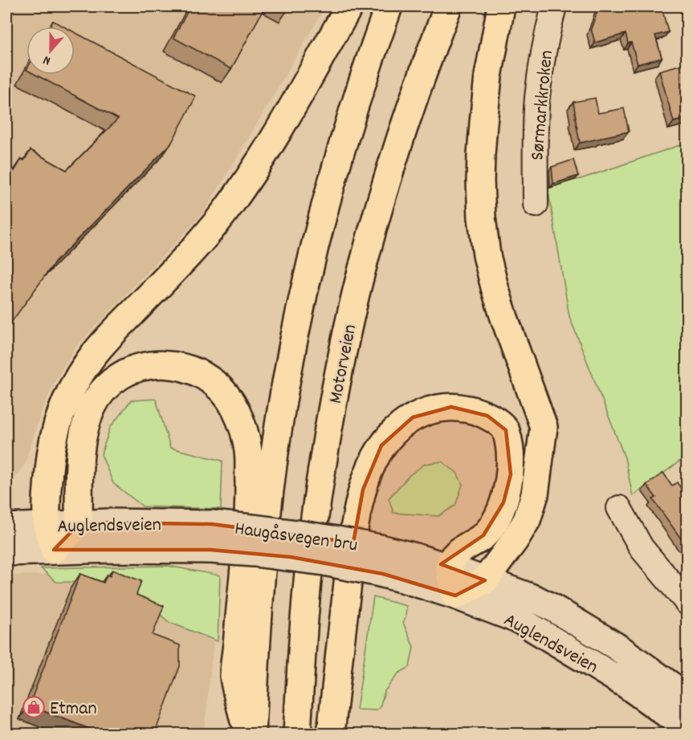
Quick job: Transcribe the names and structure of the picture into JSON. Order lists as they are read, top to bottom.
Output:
{
  "streets": {
    "highway": ["Motorveien"],
    "main road": ["Auglendsveien", "Haugåsvegen bru"],
    "street": ["Sørmarkkroken"]
  },
  "crossings": [
    ["Auglendsveien", "Haugåsvegen bru"]
  ],
  "places": {
    "shop": ["Etman"]
  },
  "north": "bottom"
}
